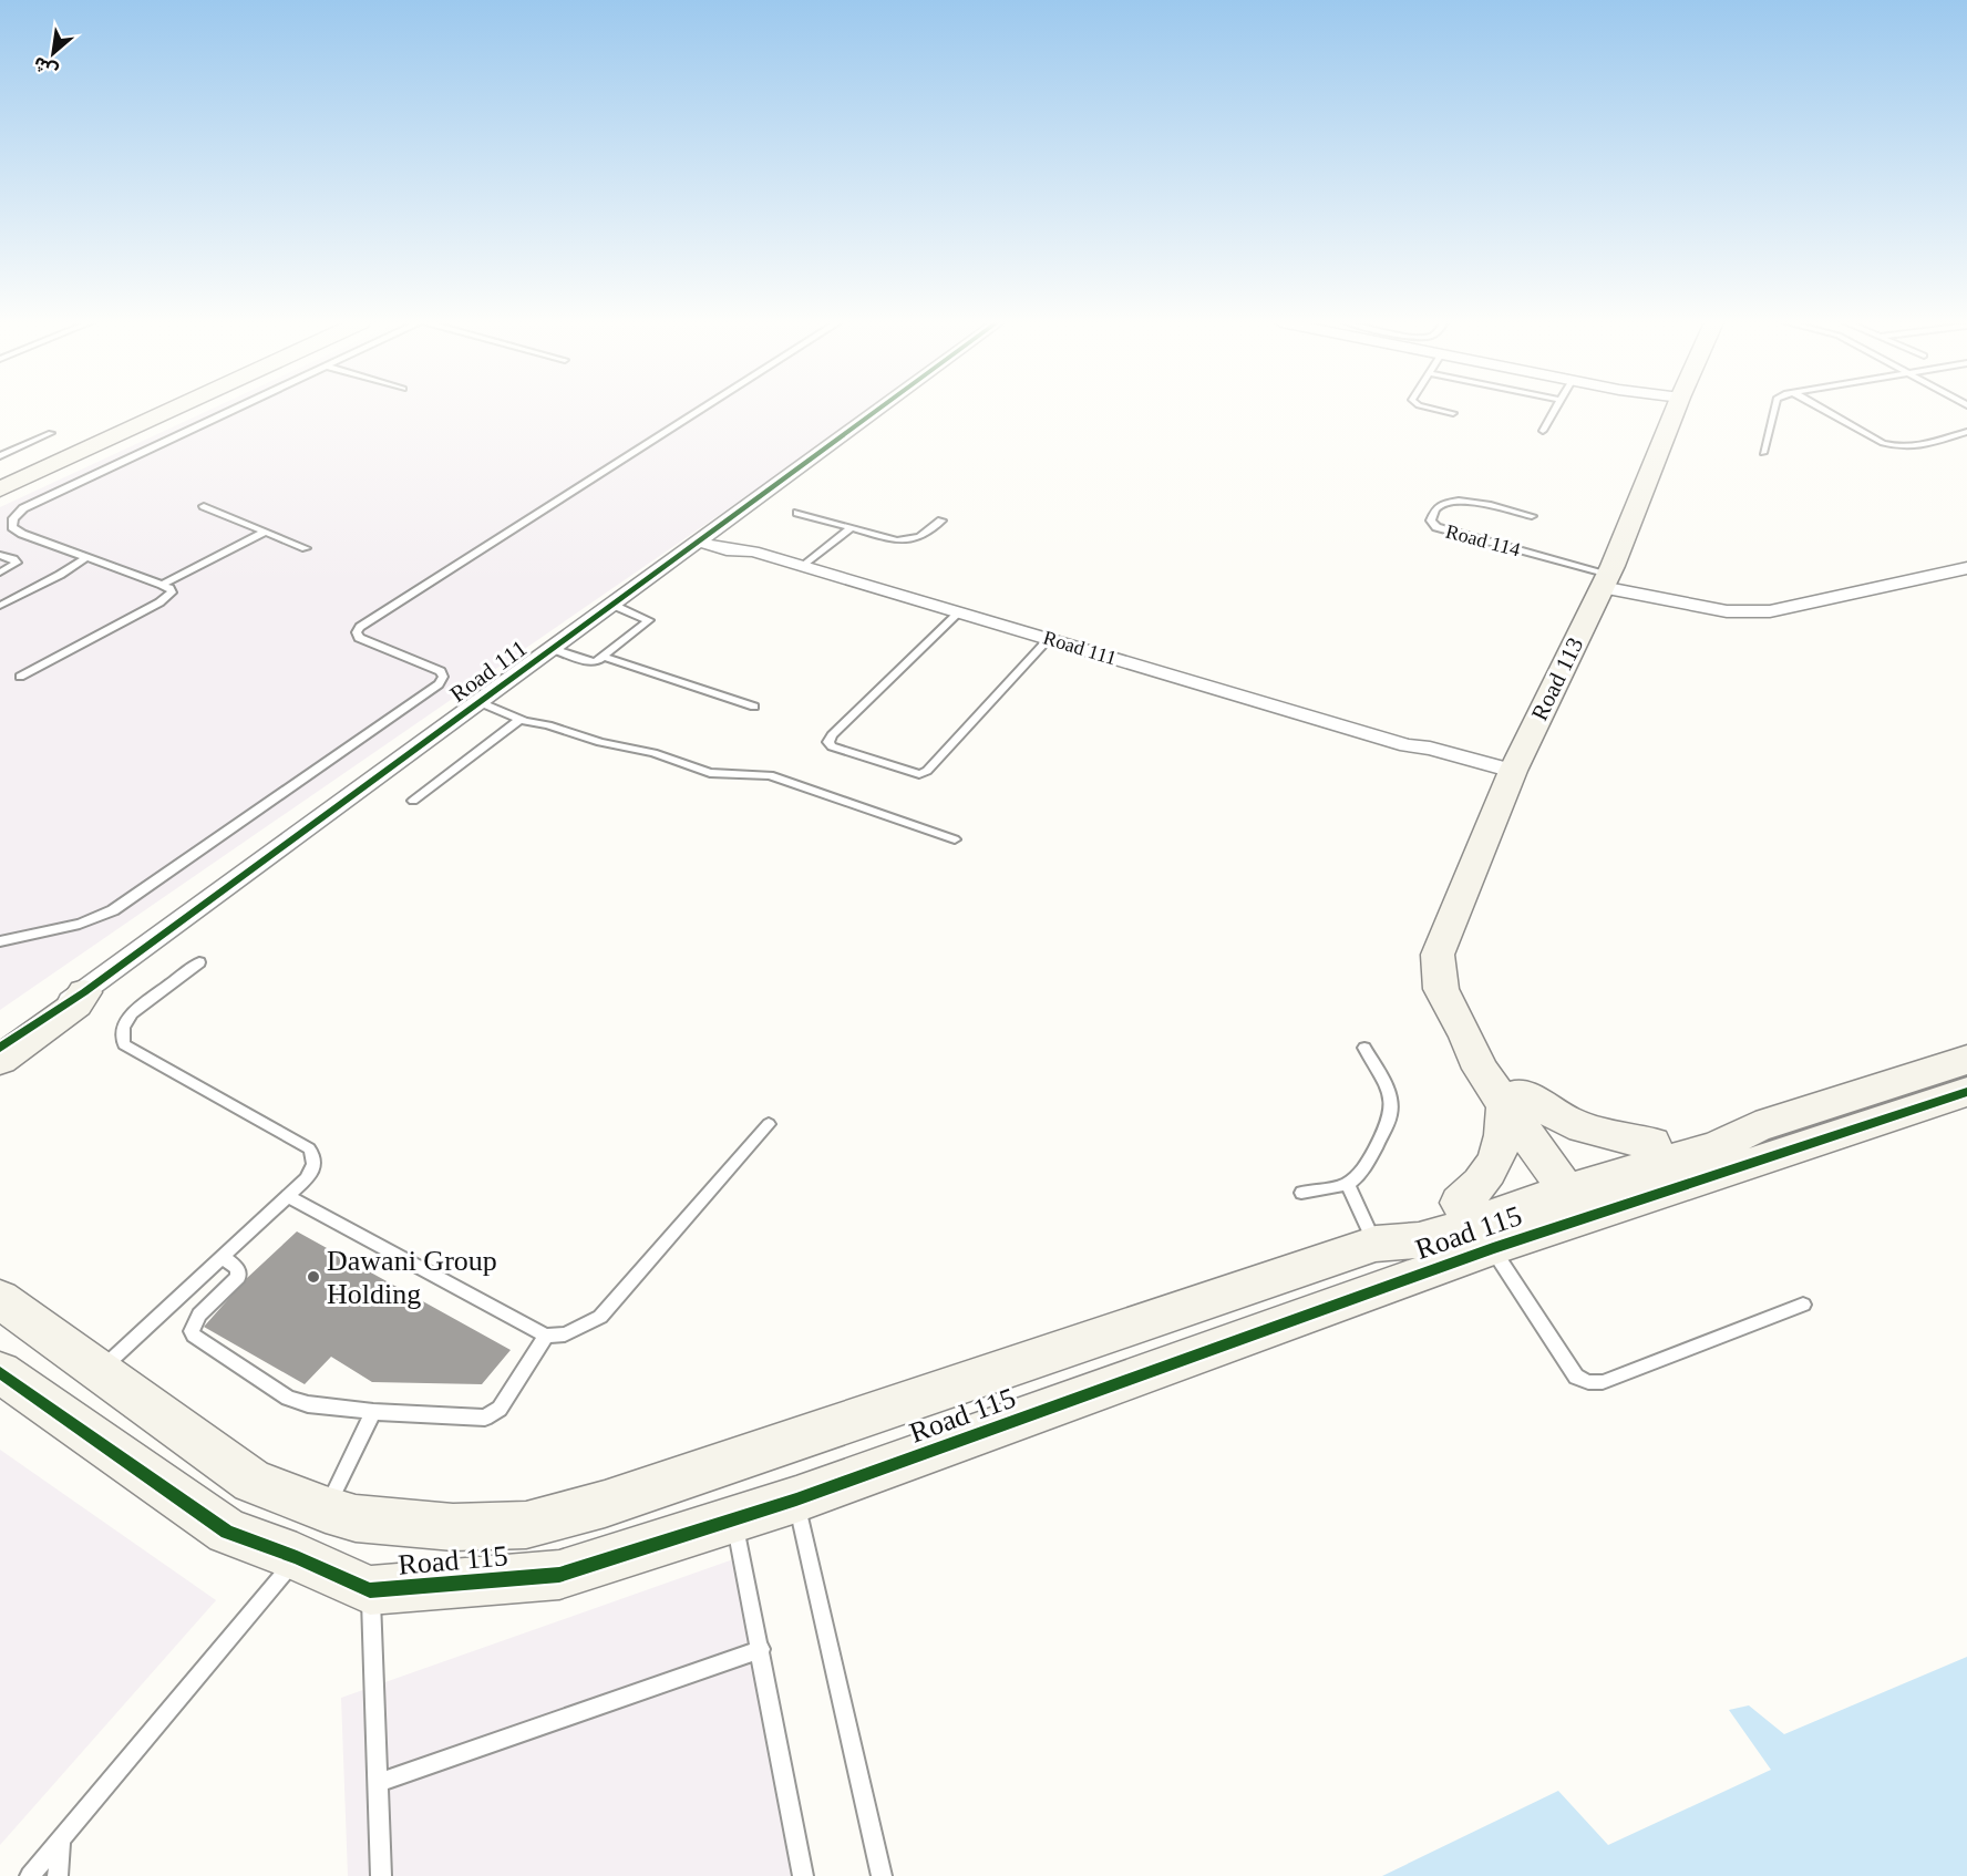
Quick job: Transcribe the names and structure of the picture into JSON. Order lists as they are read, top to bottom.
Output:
{
  "streets": {
    "street": [
      "Road 114",
      "Road 111",
      "Road 113",
      "Road 115"
    ]
  },
  "crossings": [
    ["Road 114", "Road 113"],
    ["Road 111", "Road 113"],
    ["Road 113", "Road 115"]
  ],
  "places": ["Dawani Group Holding"],
  "north": "bottom left"
}
